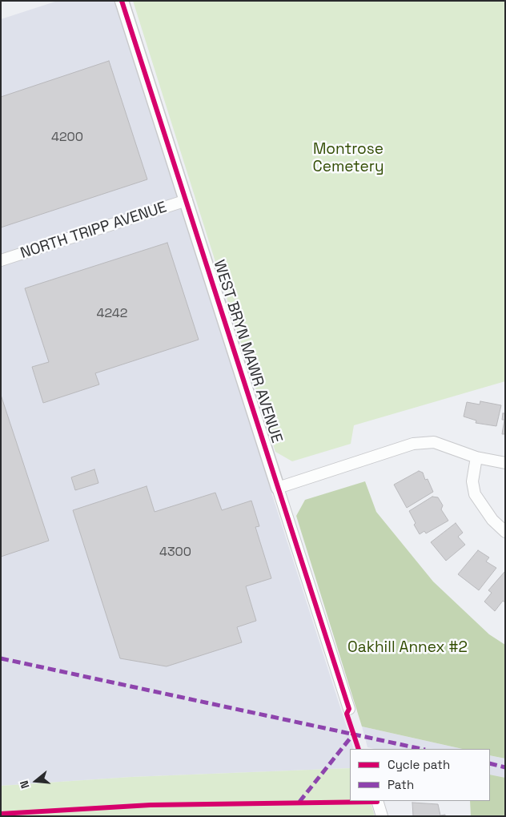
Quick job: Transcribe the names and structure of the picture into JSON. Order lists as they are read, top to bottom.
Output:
{
  "streets": {
    "street": ["NORTH TRIPP AVENUE", "WEST BRYN MAWR AVENUE"]
  },
  "crossings": [
    ["NORTH TRIPP AVENUE", "WEST BRYN MAWR AVENUE"]
  ],
  "parks": ["Montrose Cemetery", "Oakhill Annex #2"],
  "house_numbers": ["4200", "4242", "4300"],
  "legend": ["Cycle path", "Path"],
  "north": "left"
}
